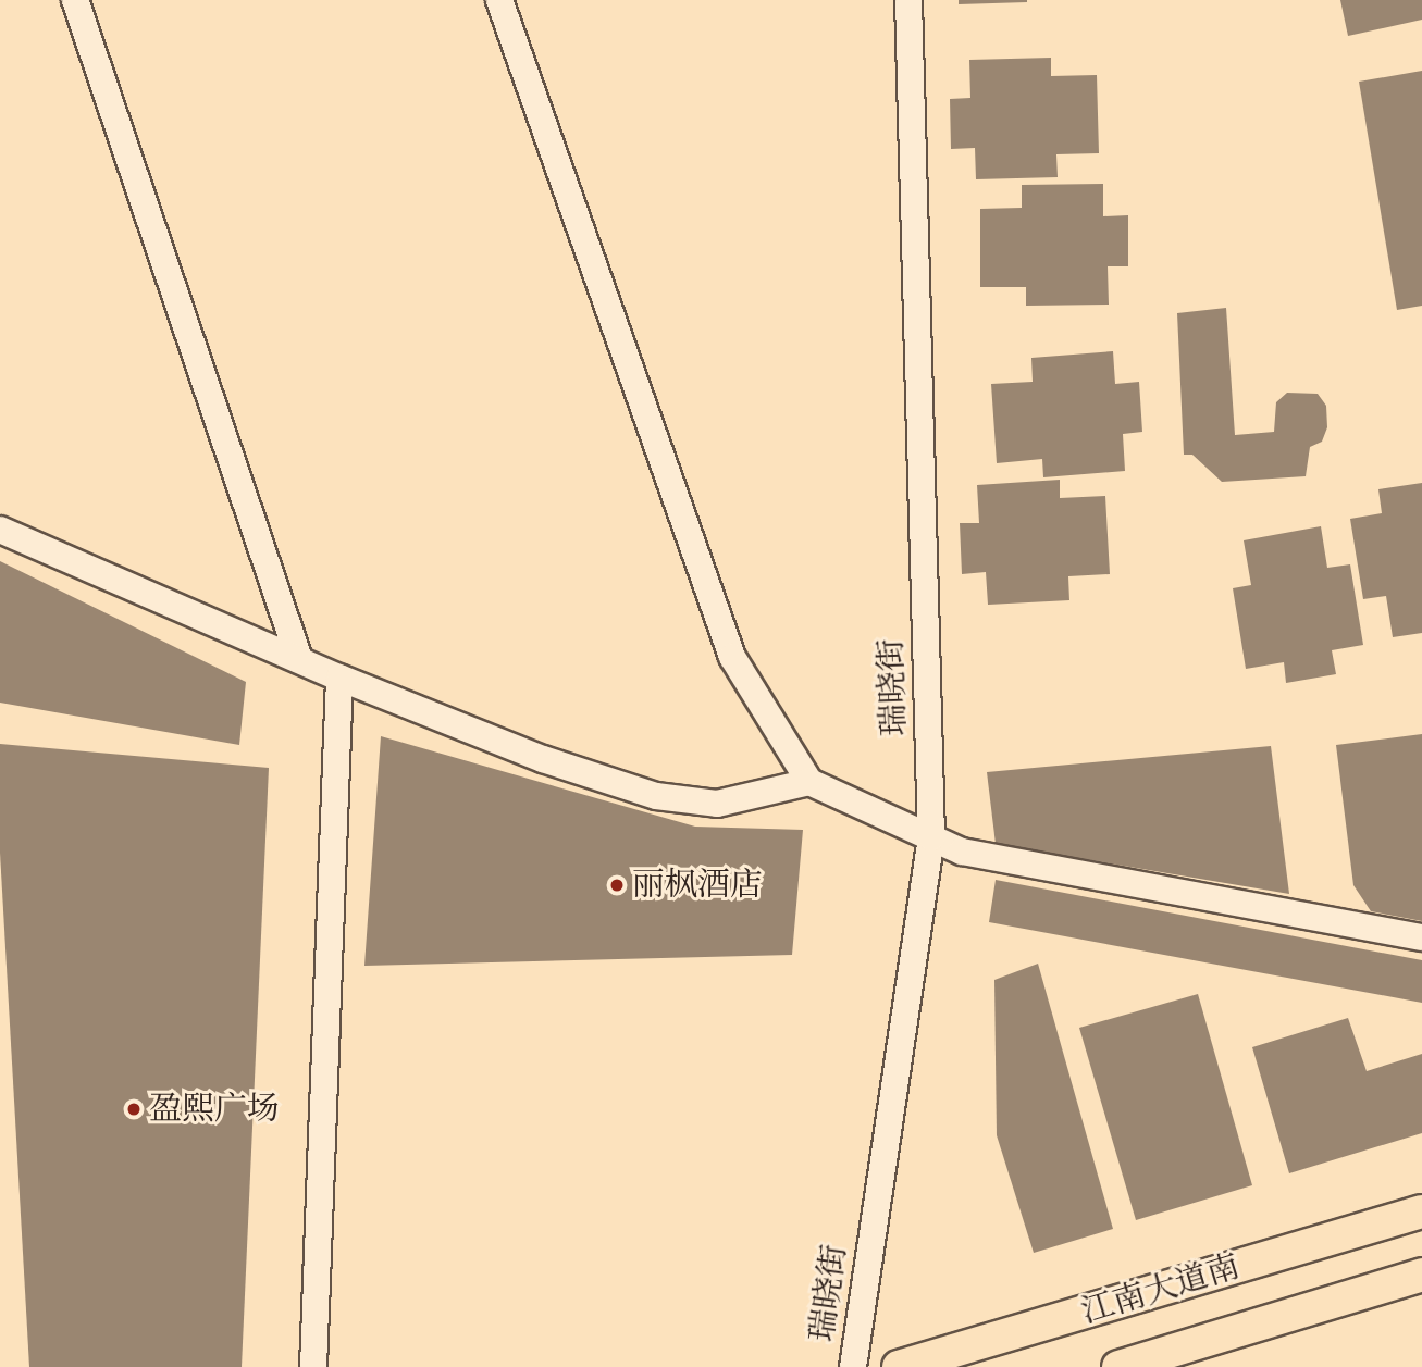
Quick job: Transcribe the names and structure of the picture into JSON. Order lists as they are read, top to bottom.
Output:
{
  "streets": {
    "main road": ["江南大道南"],
    "street": ["瑞晓街"]
  },
  "places": ["丽枫酒店", "盈熙广场"]
}
